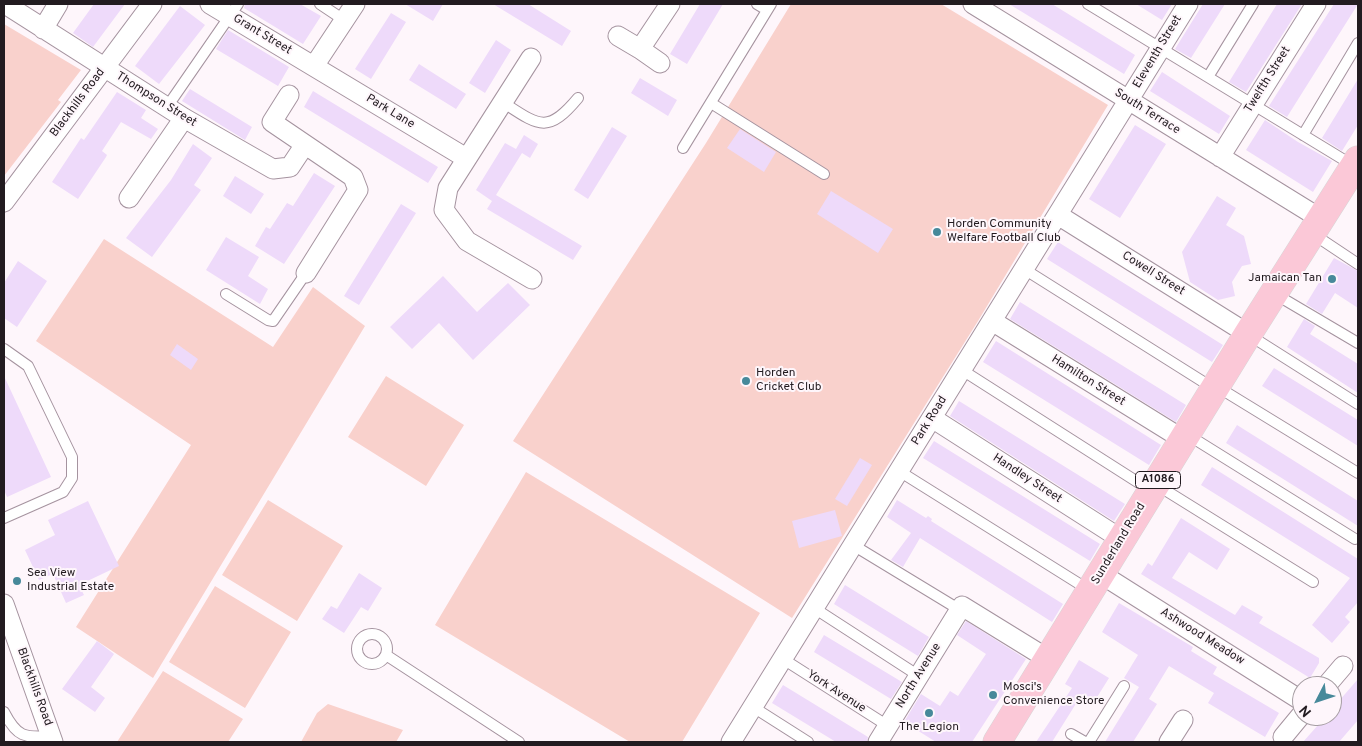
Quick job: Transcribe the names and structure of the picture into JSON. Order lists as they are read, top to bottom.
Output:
{
  "streets": {
    "main road": ["A1086", "Sunderland Road"],
    "street": [
      "Grant Street",
      "Eleventh Street",
      "Twelfth Street",
      "Thompson Street",
      "Blackhills Road",
      "Park Lane",
      "South Terrace",
      "Cowell Street",
      "Hamilton Street",
      "Park Road",
      "Handley Street",
      "Ashwood Meadow",
      "North Avenue"
    ],
    "lane": ["York Avenue"]
  },
  "crossings": [
    ["Grant Street", "Park Lane"],
    ["Eleventh Street", "South Terrace"],
    ["Eleventh Street", "Park Road"],
    ["Twelfth Street", "South Terrace"],
    ["Thompson Street", "Blackhills Road"],
    ["South Terrace", "Park Road"],
    ["South Terrace", "A1086"],
    ["South Terrace", "Sunderland Road"],
    ["Cowell Street", "Park Road"],
    ["Cowell Street", "Sunderland Road"],
    ["Hamilton Street", "Park Road"],
    ["Hamilton Street", "Sunderland Road"],
    ["Park Road", "Handley Street"],
    ["Park Road", "York Avenue"],
    ["Handley Street", "Sunderland Road"],
    ["A1086", "Sunderland Road"],
    ["Sunderland Road", "Ashwood Meadow"],
    ["North Avenue", "York Avenue"]
  ],
  "places": [
    "Horden Community Welfare Football Club",
    "Jamaican Tan",
    "Horden Cricket Club",
    "Sea View Industrial Estate",
    "Mosci's Convenience Store",
    "The Legion"
  ],
  "north": "bottom left"
}
